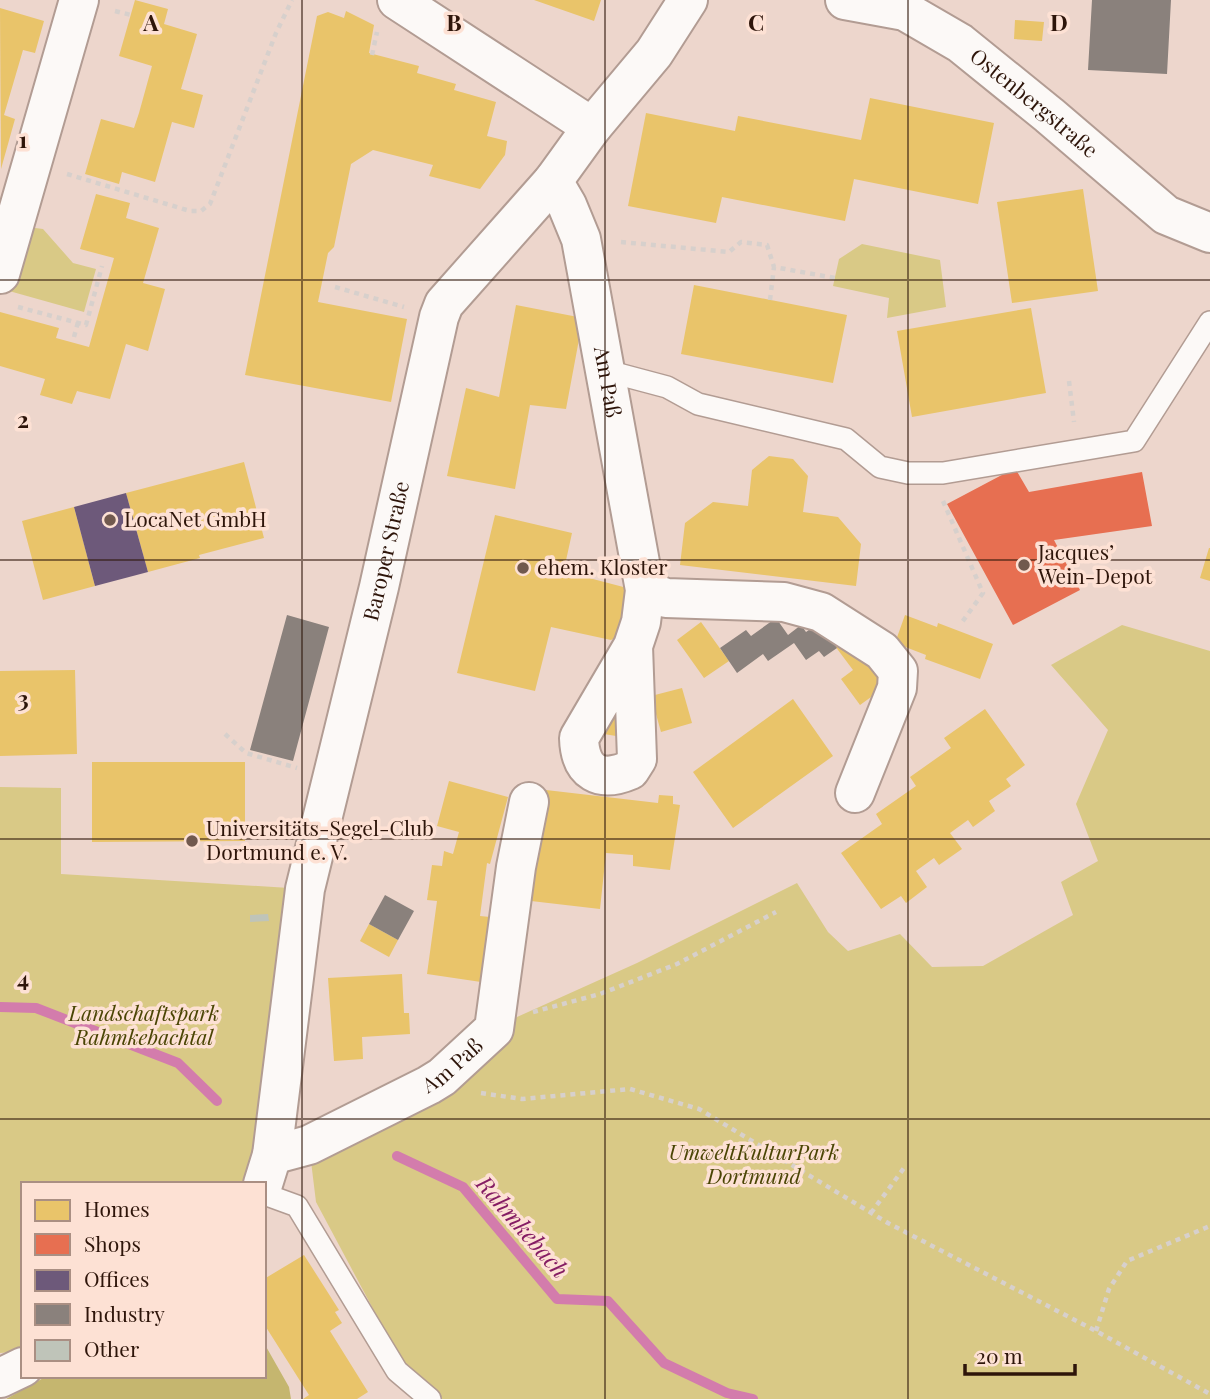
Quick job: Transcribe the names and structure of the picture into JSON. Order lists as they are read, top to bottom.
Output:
{
  "streets": {
    "street": ["Ostenbergstraße", "Am Paß", "Baroper Straße"]
  },
  "crossings": [
    ["Am Paß", "Baroper Straße"]
  ],
  "water": ["Rahmkebach"],
  "parks": ["Landschaftspark Rahmkebachtal", "UmweltKulturPark Dortmund"],
  "places": [
    "LocaNet GmbH",
    "Jacques’ Wein-Depot",
    "ehem. Kloster",
    "Universitäts-Segel-Club Dortmund e. V."
  ],
  "legend": [
    "Homes",
    "Shops",
    "Offices",
    "Industry",
    "Other"
  ],
  "scale_bar": "20 m",
  "grid": {
    "columns": [
      "A",
      "B",
      "C",
      "D"
    ],
    "rows": [
      "1",
      "2",
      "3",
      "4"
    ]
  }
}
